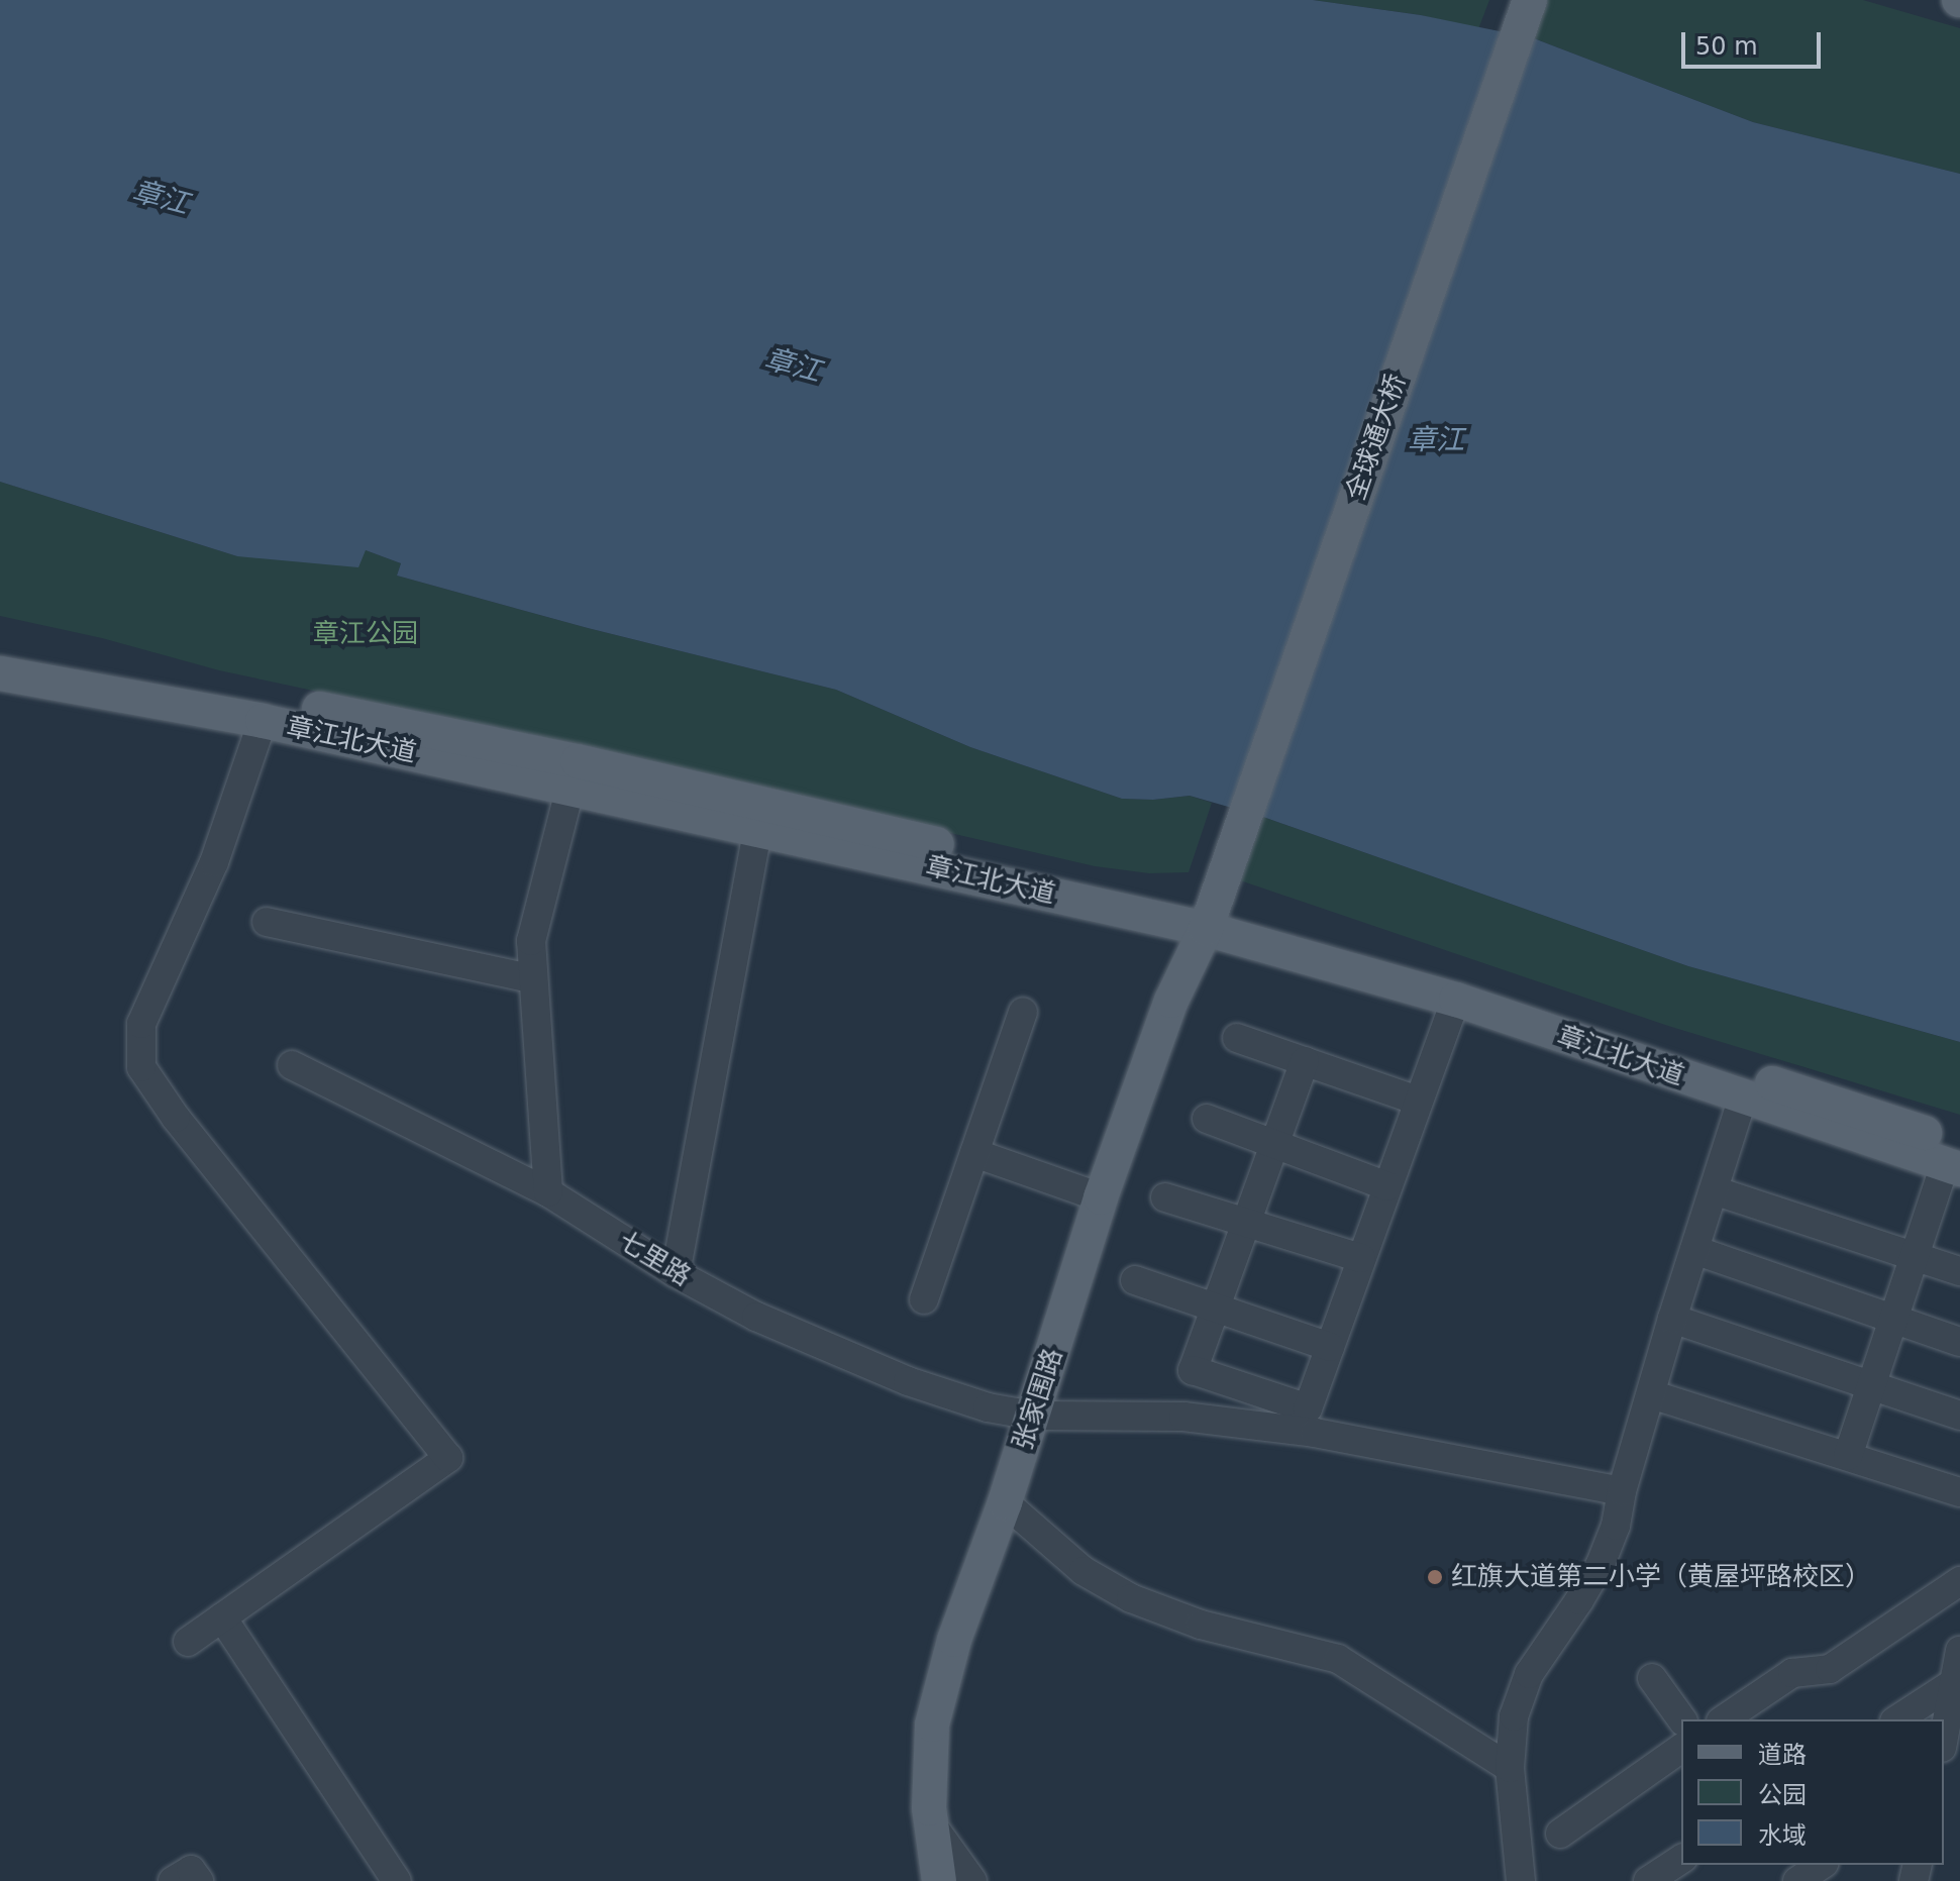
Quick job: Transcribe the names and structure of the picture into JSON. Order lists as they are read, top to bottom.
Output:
{
  "streets": {
    "main road": ["全球通大桥", "章江北大道", "张家围路"],
    "street": ["七里路"]
  },
  "crossings": [
    ["全球通大桥", "张家围路"],
    ["章江北大道", "张家围路"],
    ["七里路", "张家围路"]
  ],
  "water": ["章江"],
  "parks": ["章江公园"],
  "places": ["红旗大道第二小学（黄屋坪路校区）"],
  "legend": ["道路", "公园", "水域"],
  "scale_bar": "50 m"
}
